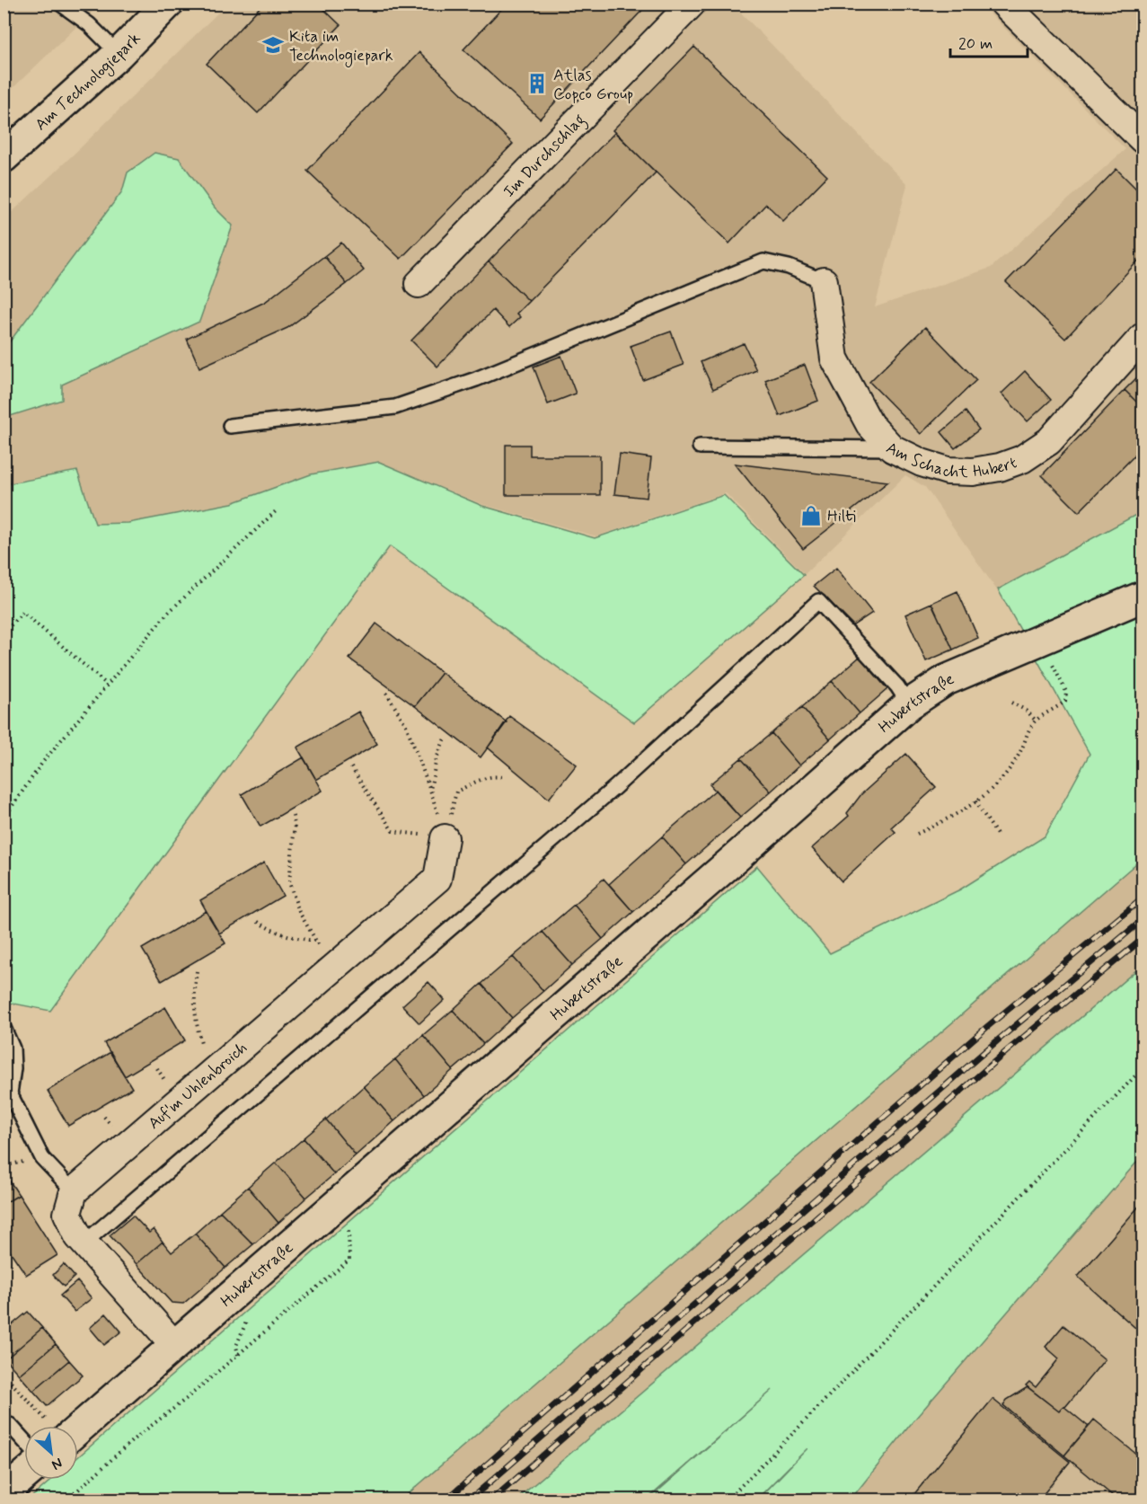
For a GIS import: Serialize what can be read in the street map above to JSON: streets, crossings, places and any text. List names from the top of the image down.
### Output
{
  "streets": {
    "street": [
      "Am Technologiepark",
      "Im Durchschlag",
      "Am Schacht Hubert",
      "Hubertstraße",
      "Auf'm Uhlenbroich"
    ]
  },
  "places": {
    "school or university": ["Kita im Technologiepark"],
    "building": ["Atlas Copco Group"],
    "shop": ["Hilti"]
  },
  "scale_bar": "20 m",
  "north": "bottom right"
}
